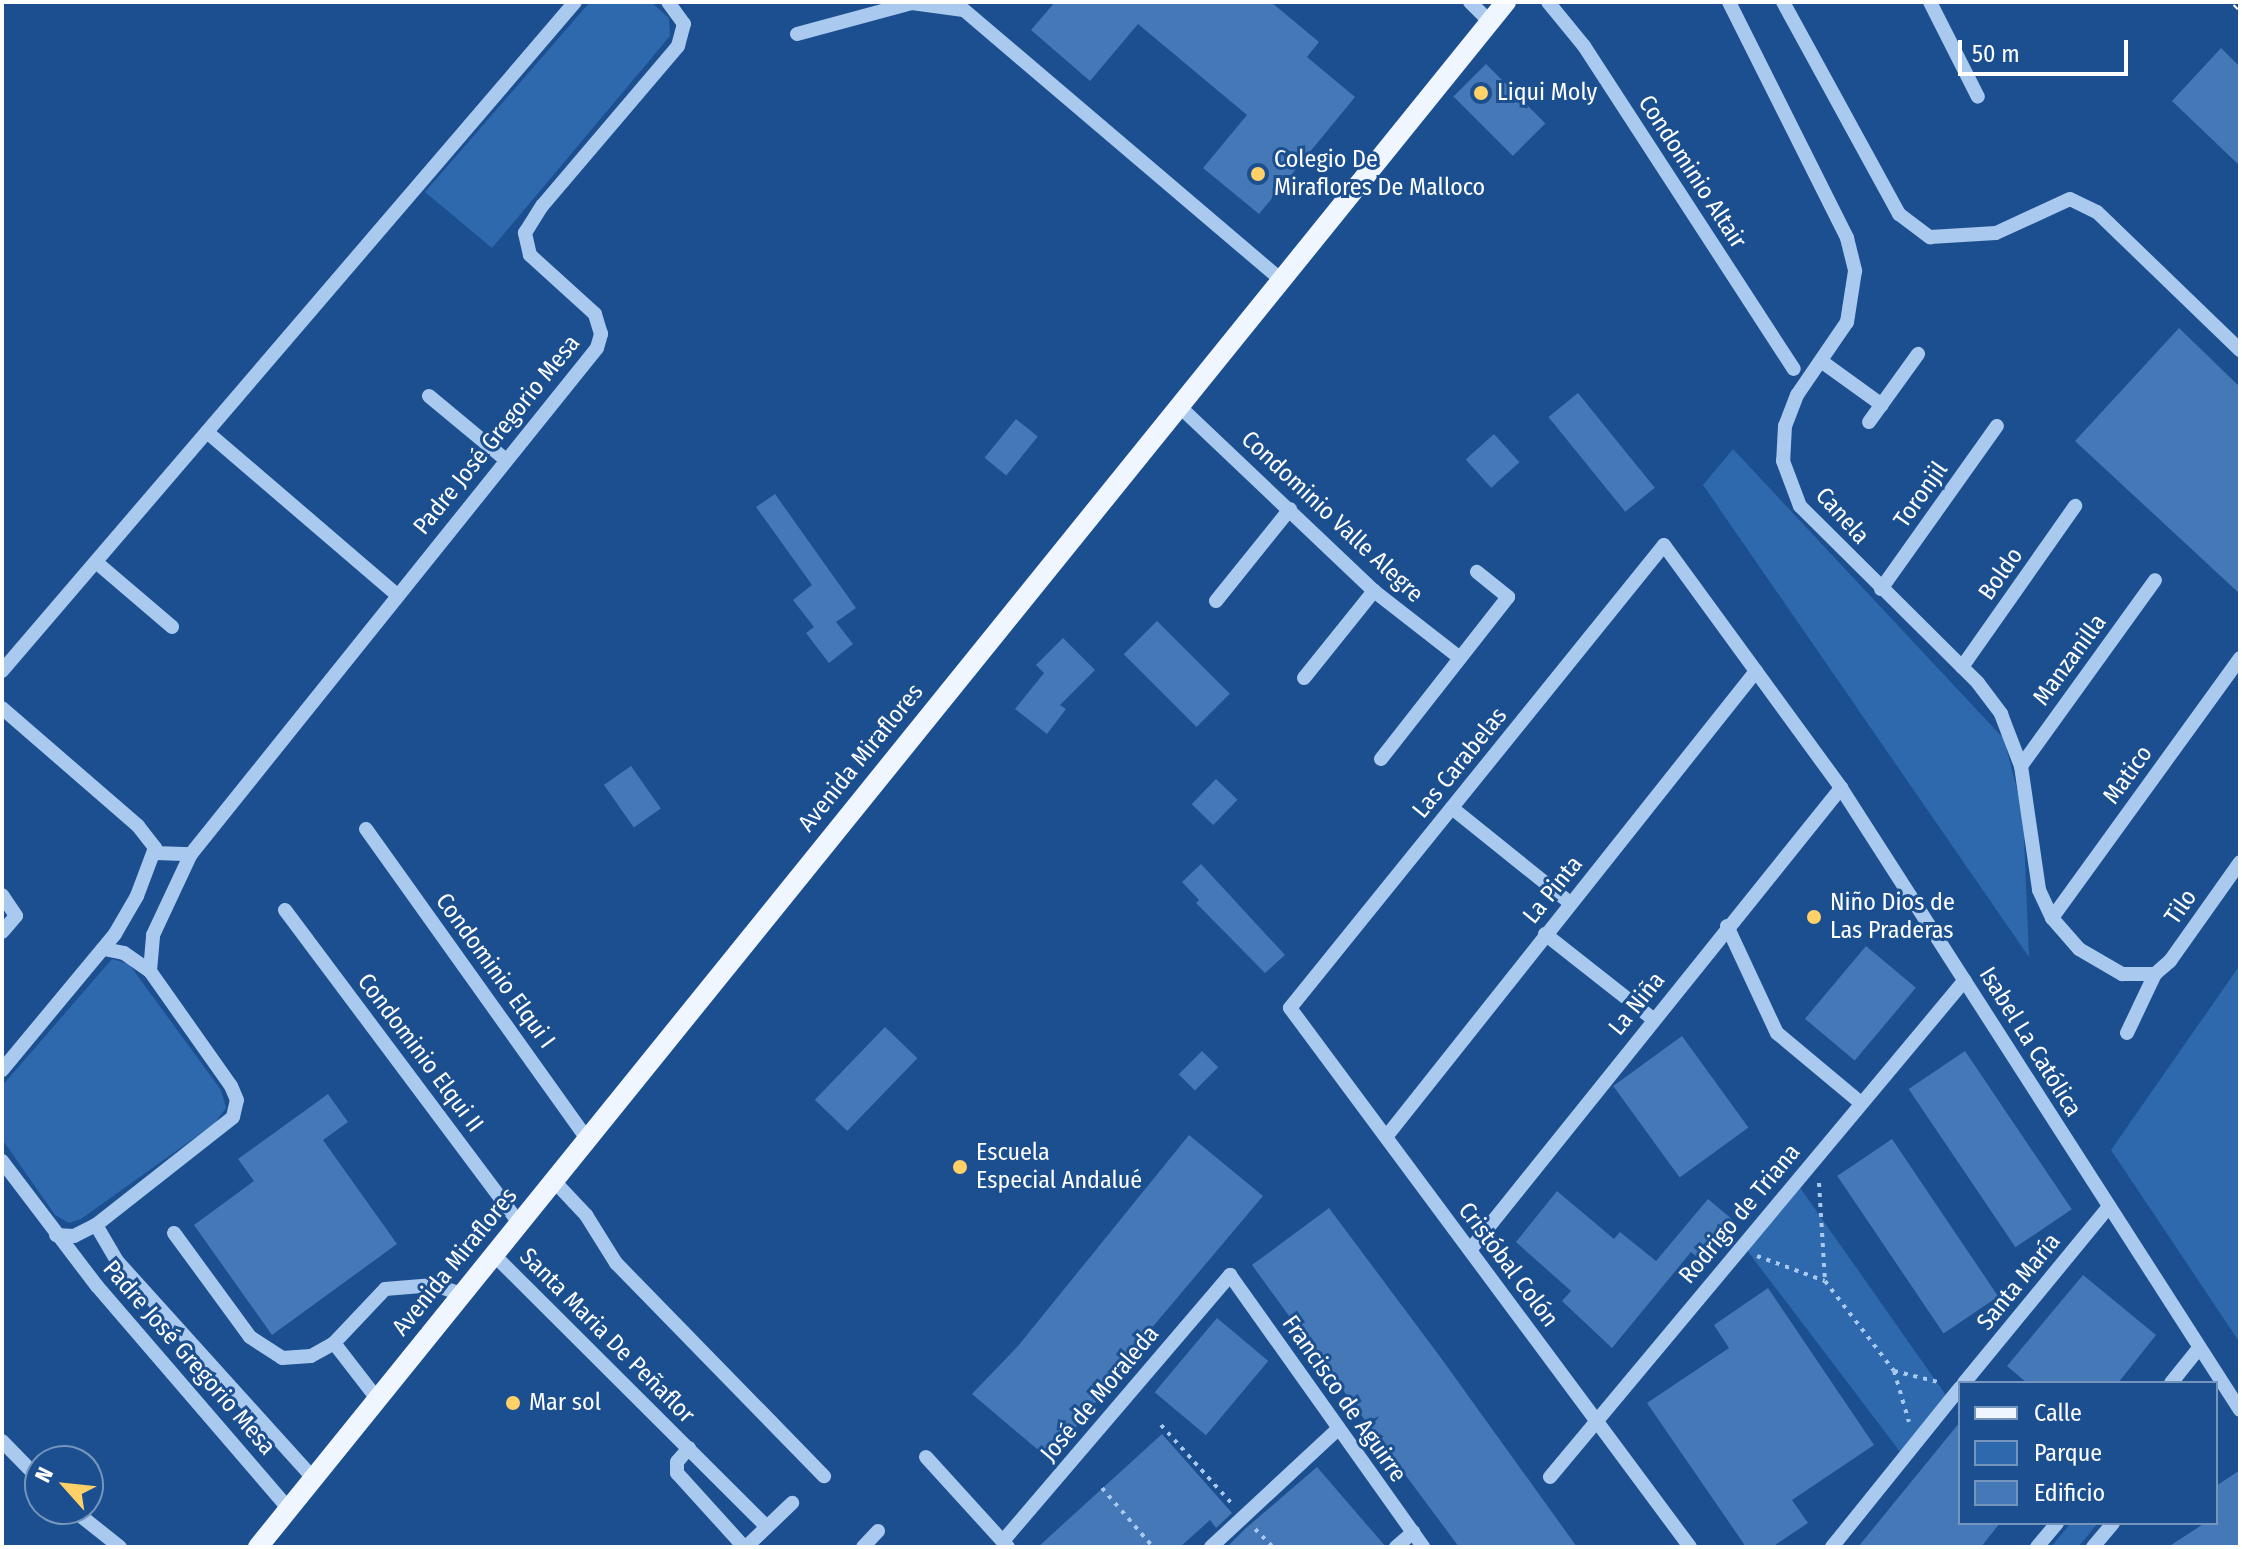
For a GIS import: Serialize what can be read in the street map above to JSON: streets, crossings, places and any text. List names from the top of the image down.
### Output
{
  "streets": {
    "main road": ["Avenida Miraflores"],
    "street": [
      "Condominio Altair",
      "Padre José Gregorio Mesa",
      "Toronjil",
      "Canela",
      "Condominio Valle Alegre",
      "Boldo",
      "Manzanilla",
      "Las Carabelas",
      "Matico",
      "La Pinta",
      "Tilo",
      "Condominio Elqui I",
      "La Niña",
      "Isabel La Católica",
      "Condominio Elqui II",
      "Rodrigo de Triana",
      "Cristóbal Colón",
      "Santa María",
      "Santa Maria De Peñaflor",
      "José de Moraleda",
      "Francisco de Aguirre"
    ]
  },
  "crossings": [
    ["Padre José Gregorio Mesa", "Avenida Miraflores"],
    ["Toronjil", "Canela"],
    ["Canela", "Boldo"],
    ["Canela", "Manzanilla"],
    ["Canela", "Matico"],
    ["Canela", "Tilo"],
    ["Condominio Valle Alegre", "Avenida Miraflores"],
    ["Avenida Miraflores", "Condominio Elqui I"],
    ["Avenida Miraflores", "Condominio Elqui II"],
    ["Avenida Miraflores", "Santa Maria De Peñaflor"],
    ["Las Carabelas", "Isabel La Católica"],
    ["Las Carabelas", "Cristóbal Colón"],
    ["La Pinta", "Isabel La Católica"],
    ["La Pinta", "Cristóbal Colón"],
    ["La Niña", "Isabel La Católica"],
    ["La Niña", "Cristóbal Colón"],
    ["Isabel La Católica", "Rodrigo de Triana"],
    ["Isabel La Católica", "Santa María"],
    ["Rodrigo de Triana", "Cristóbal Colón"],
    ["José de Moraleda", "Francisco de Aguirre"]
  ],
  "places": [
    "Liqui Moly",
    "Colegio De Miraflores De Malloco",
    "Niño Dios de Las Praderas",
    "Escuela Especial Andalué",
    "Mar sol"
  ],
  "legend": ["Calle", "Parque", "Edificio"],
  "scale_bar": "50 m",
  "north": "top left"
}
